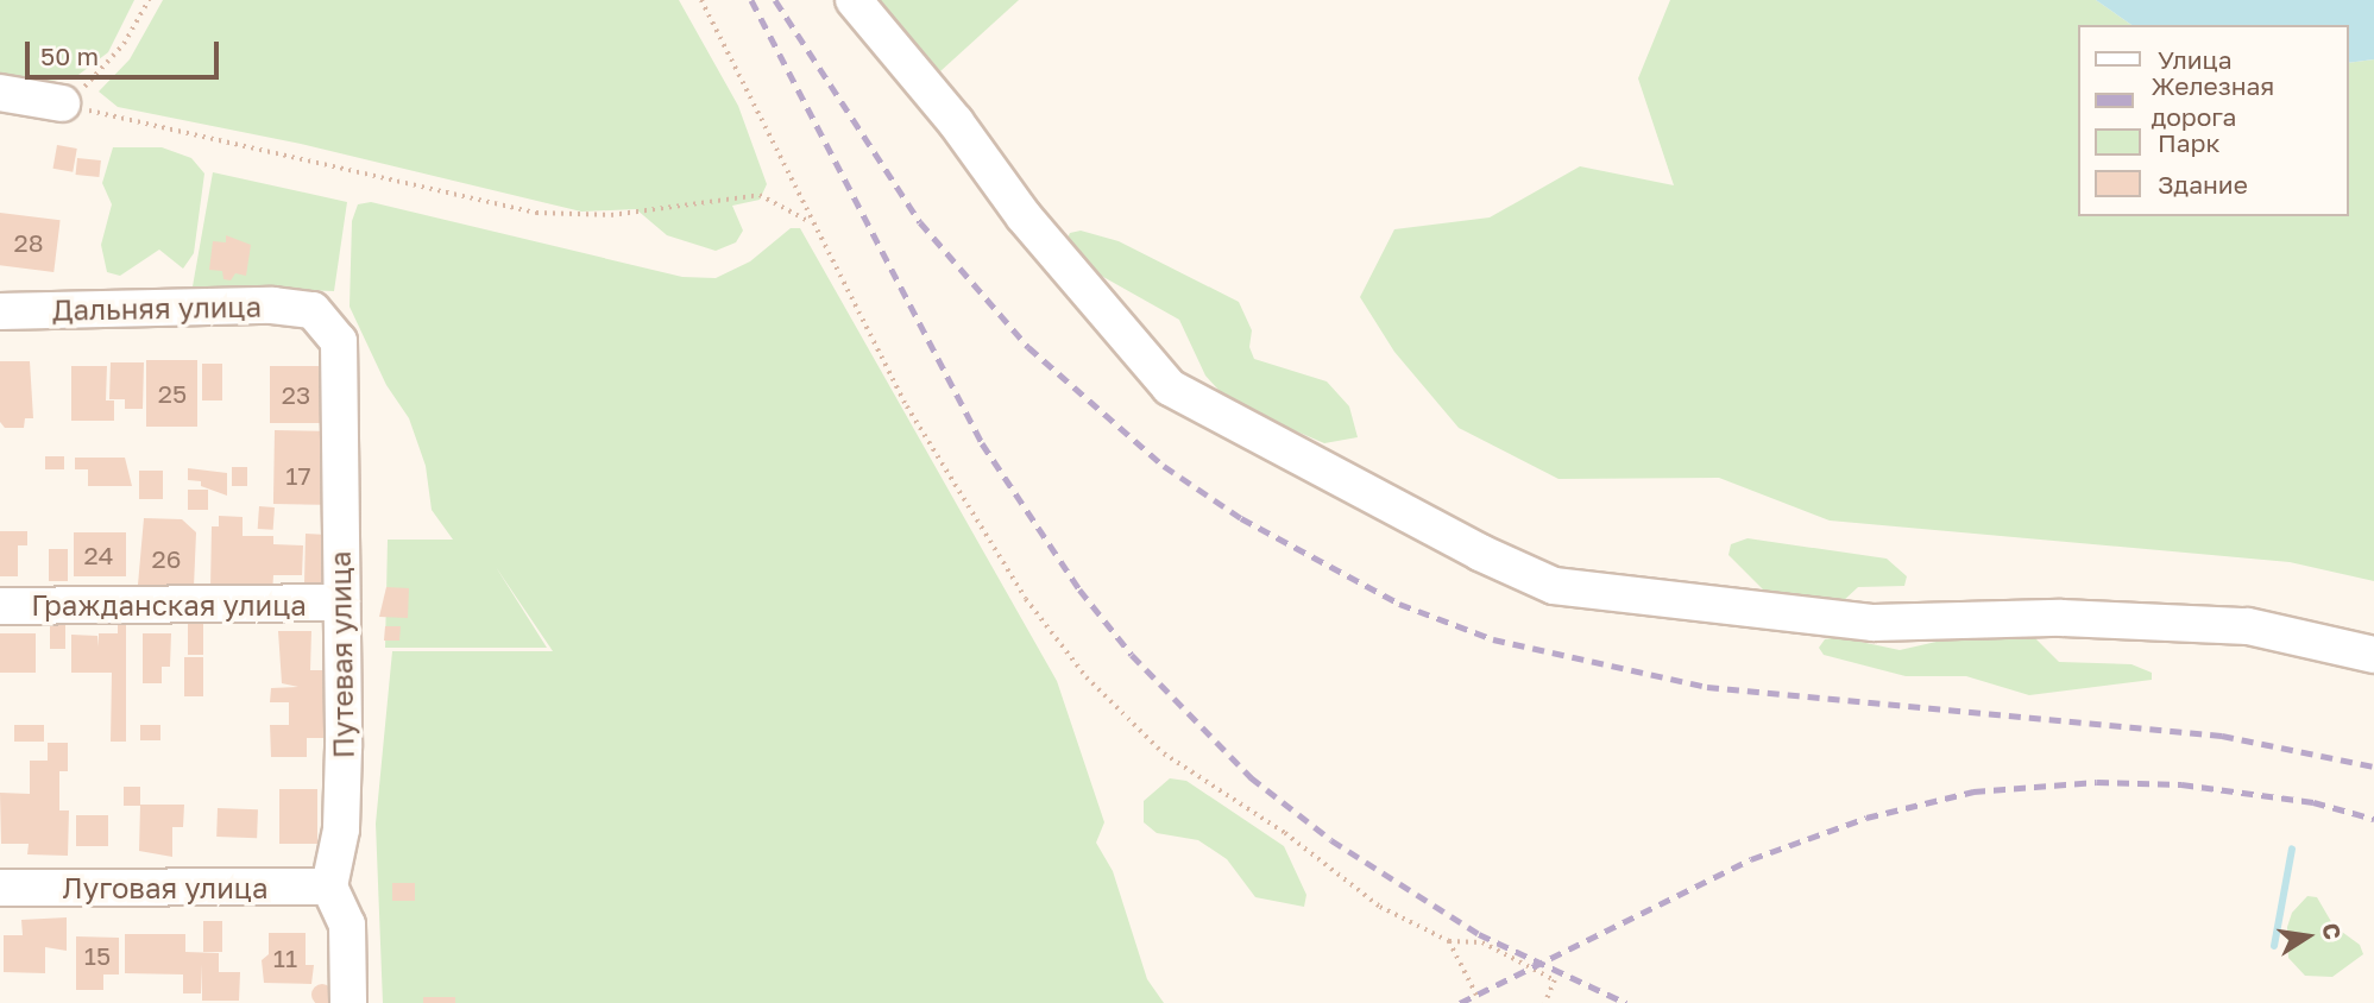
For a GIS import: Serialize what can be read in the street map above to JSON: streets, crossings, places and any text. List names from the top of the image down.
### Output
{
  "streets": {
    "street": [
      "Дальняя улица",
      "Гражданская улица",
      "Путевая улица",
      "Луговая улица"
    ]
  },
  "crossings": [
    ["Дальняя улица", "Путевая улица"],
    ["Гражданская улица", "Путевая улица"],
    ["Путевая улица", "Луговая улица"]
  ],
  "house_numbers": [
    "28",
    "25",
    "23",
    "17",
    "24",
    "26",
    "15",
    "11"
  ],
  "legend": [
    "Улица",
    "Железная дорога",
    "Парк",
    "Здание"
  ],
  "scale_bar": "50 m",
  "north": "right"
}
